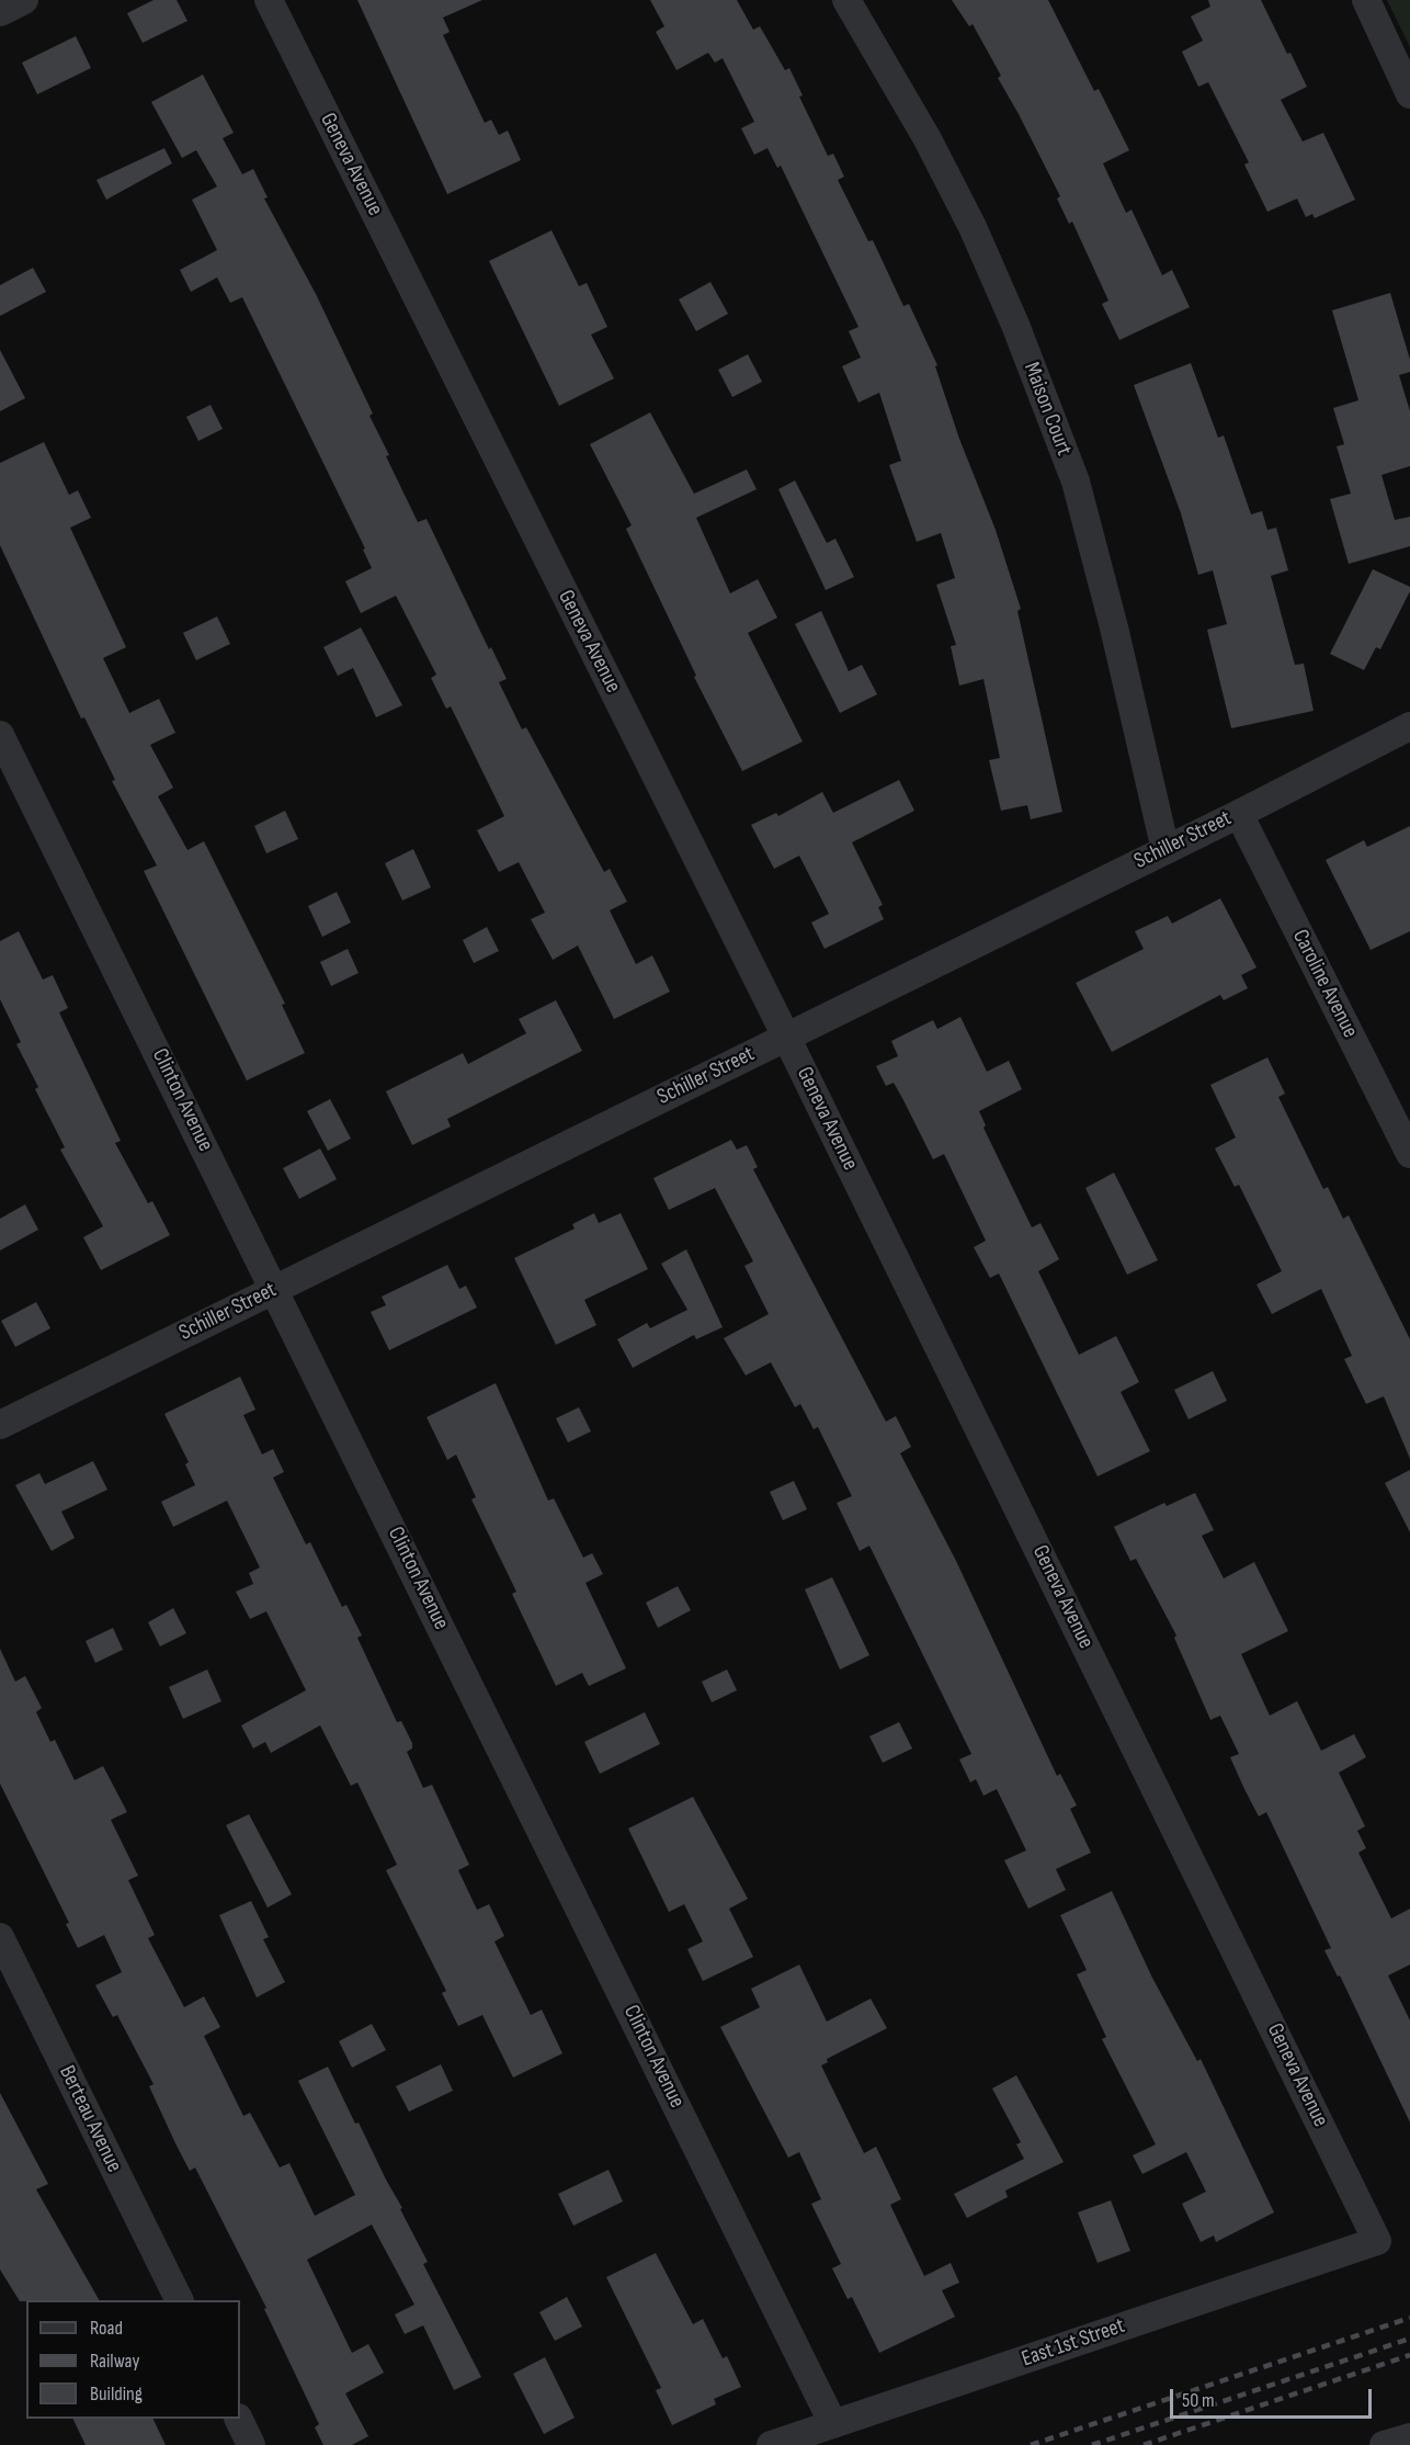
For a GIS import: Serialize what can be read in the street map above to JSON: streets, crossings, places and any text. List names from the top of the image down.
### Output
{
  "streets": {
    "street": [
      "Geneva Avenue",
      "Maison Court",
      "Schiller Street",
      "Caroline Avenue",
      "Clinton Avenue",
      "Berteau Avenue",
      "East 1st Street"
    ]
  },
  "crossings": [
    ["Geneva Avenue", "Schiller Street"],
    ["Geneva Avenue", "East 1st Street"],
    ["Maison Court", "Schiller Street"],
    ["Schiller Street", "Caroline Avenue"],
    ["Schiller Street", "Clinton Avenue"],
    ["Clinton Avenue", "East 1st Street"]
  ],
  "legend": ["Road", "Railway", "Building"],
  "scale_bar": "50 m"
}
